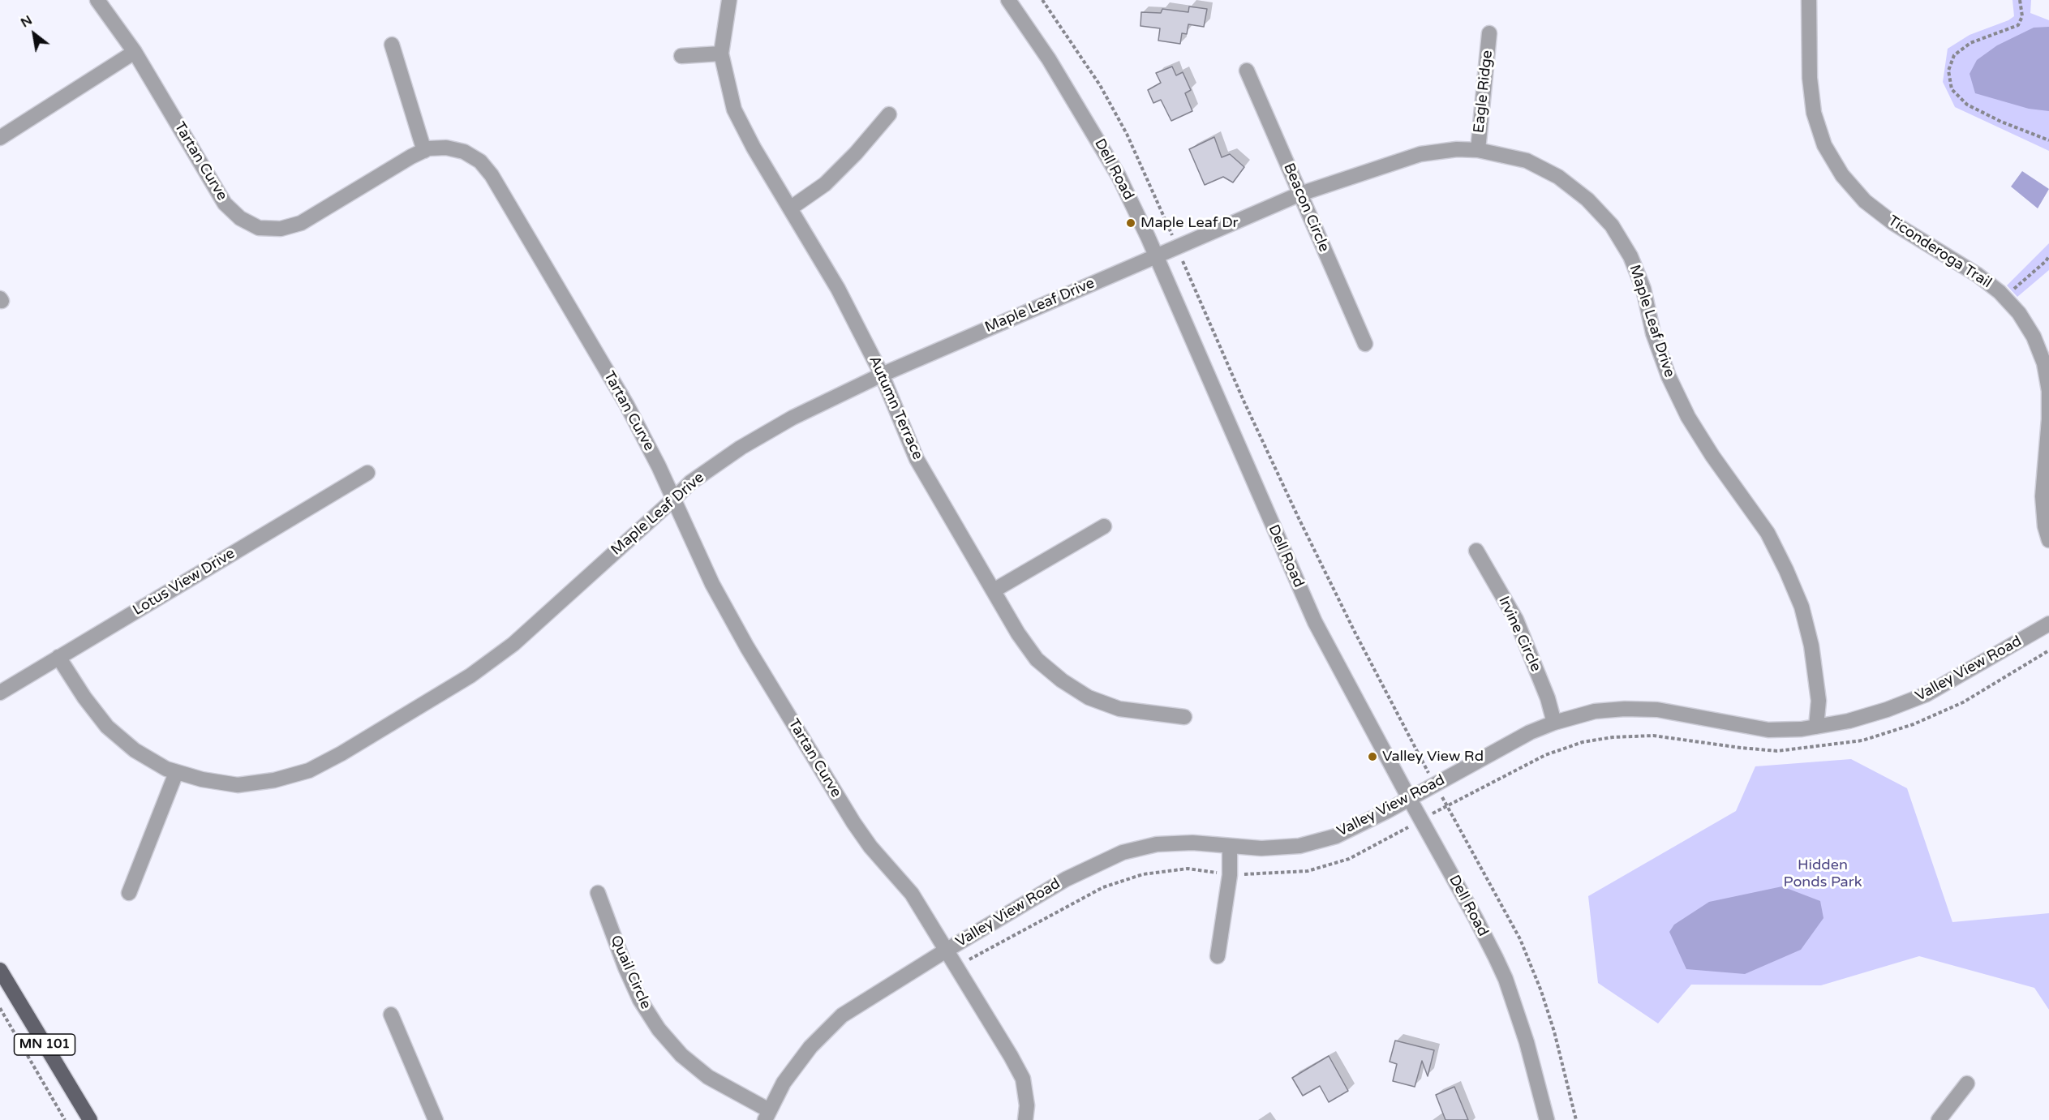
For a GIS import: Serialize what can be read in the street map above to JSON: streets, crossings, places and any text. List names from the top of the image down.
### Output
{
  "streets": {
    "main road": ["MN 101"],
    "street": [
      "Eagle Ridge",
      "Tartan Curve",
      "Dell Road",
      "Beacon Circle",
      "Ticonderoga Trail",
      "Maple Leaf Drive",
      "Autumn Terrace",
      "Lotus View Drive",
      "Irvine Circle",
      "Valley View Road",
      "Quail Circle"
    ]
  },
  "crossings": [
    ["Eagle Ridge", "Maple Leaf Drive"],
    ["Tartan Curve", "Maple Leaf Drive"],
    ["Tartan Curve", "Valley View Road"],
    ["Dell Road", "Maple Leaf Drive"],
    ["Dell Road", "Valley View Road"],
    ["Beacon Circle", "Maple Leaf Drive"],
    ["Maple Leaf Drive", "Autumn Terrace"],
    ["Maple Leaf Drive", "Lotus View Drive"],
    ["Maple Leaf Drive", "Valley View Road"],
    ["Irvine Circle", "Valley View Road"],
    ["Valley View Road", "Quail Circle"]
  ],
  "parks": ["Hidden Ponds Park"],
  "places": ["Maple Leaf Dr", "Valley View Rd"],
  "north": "top left"
}
